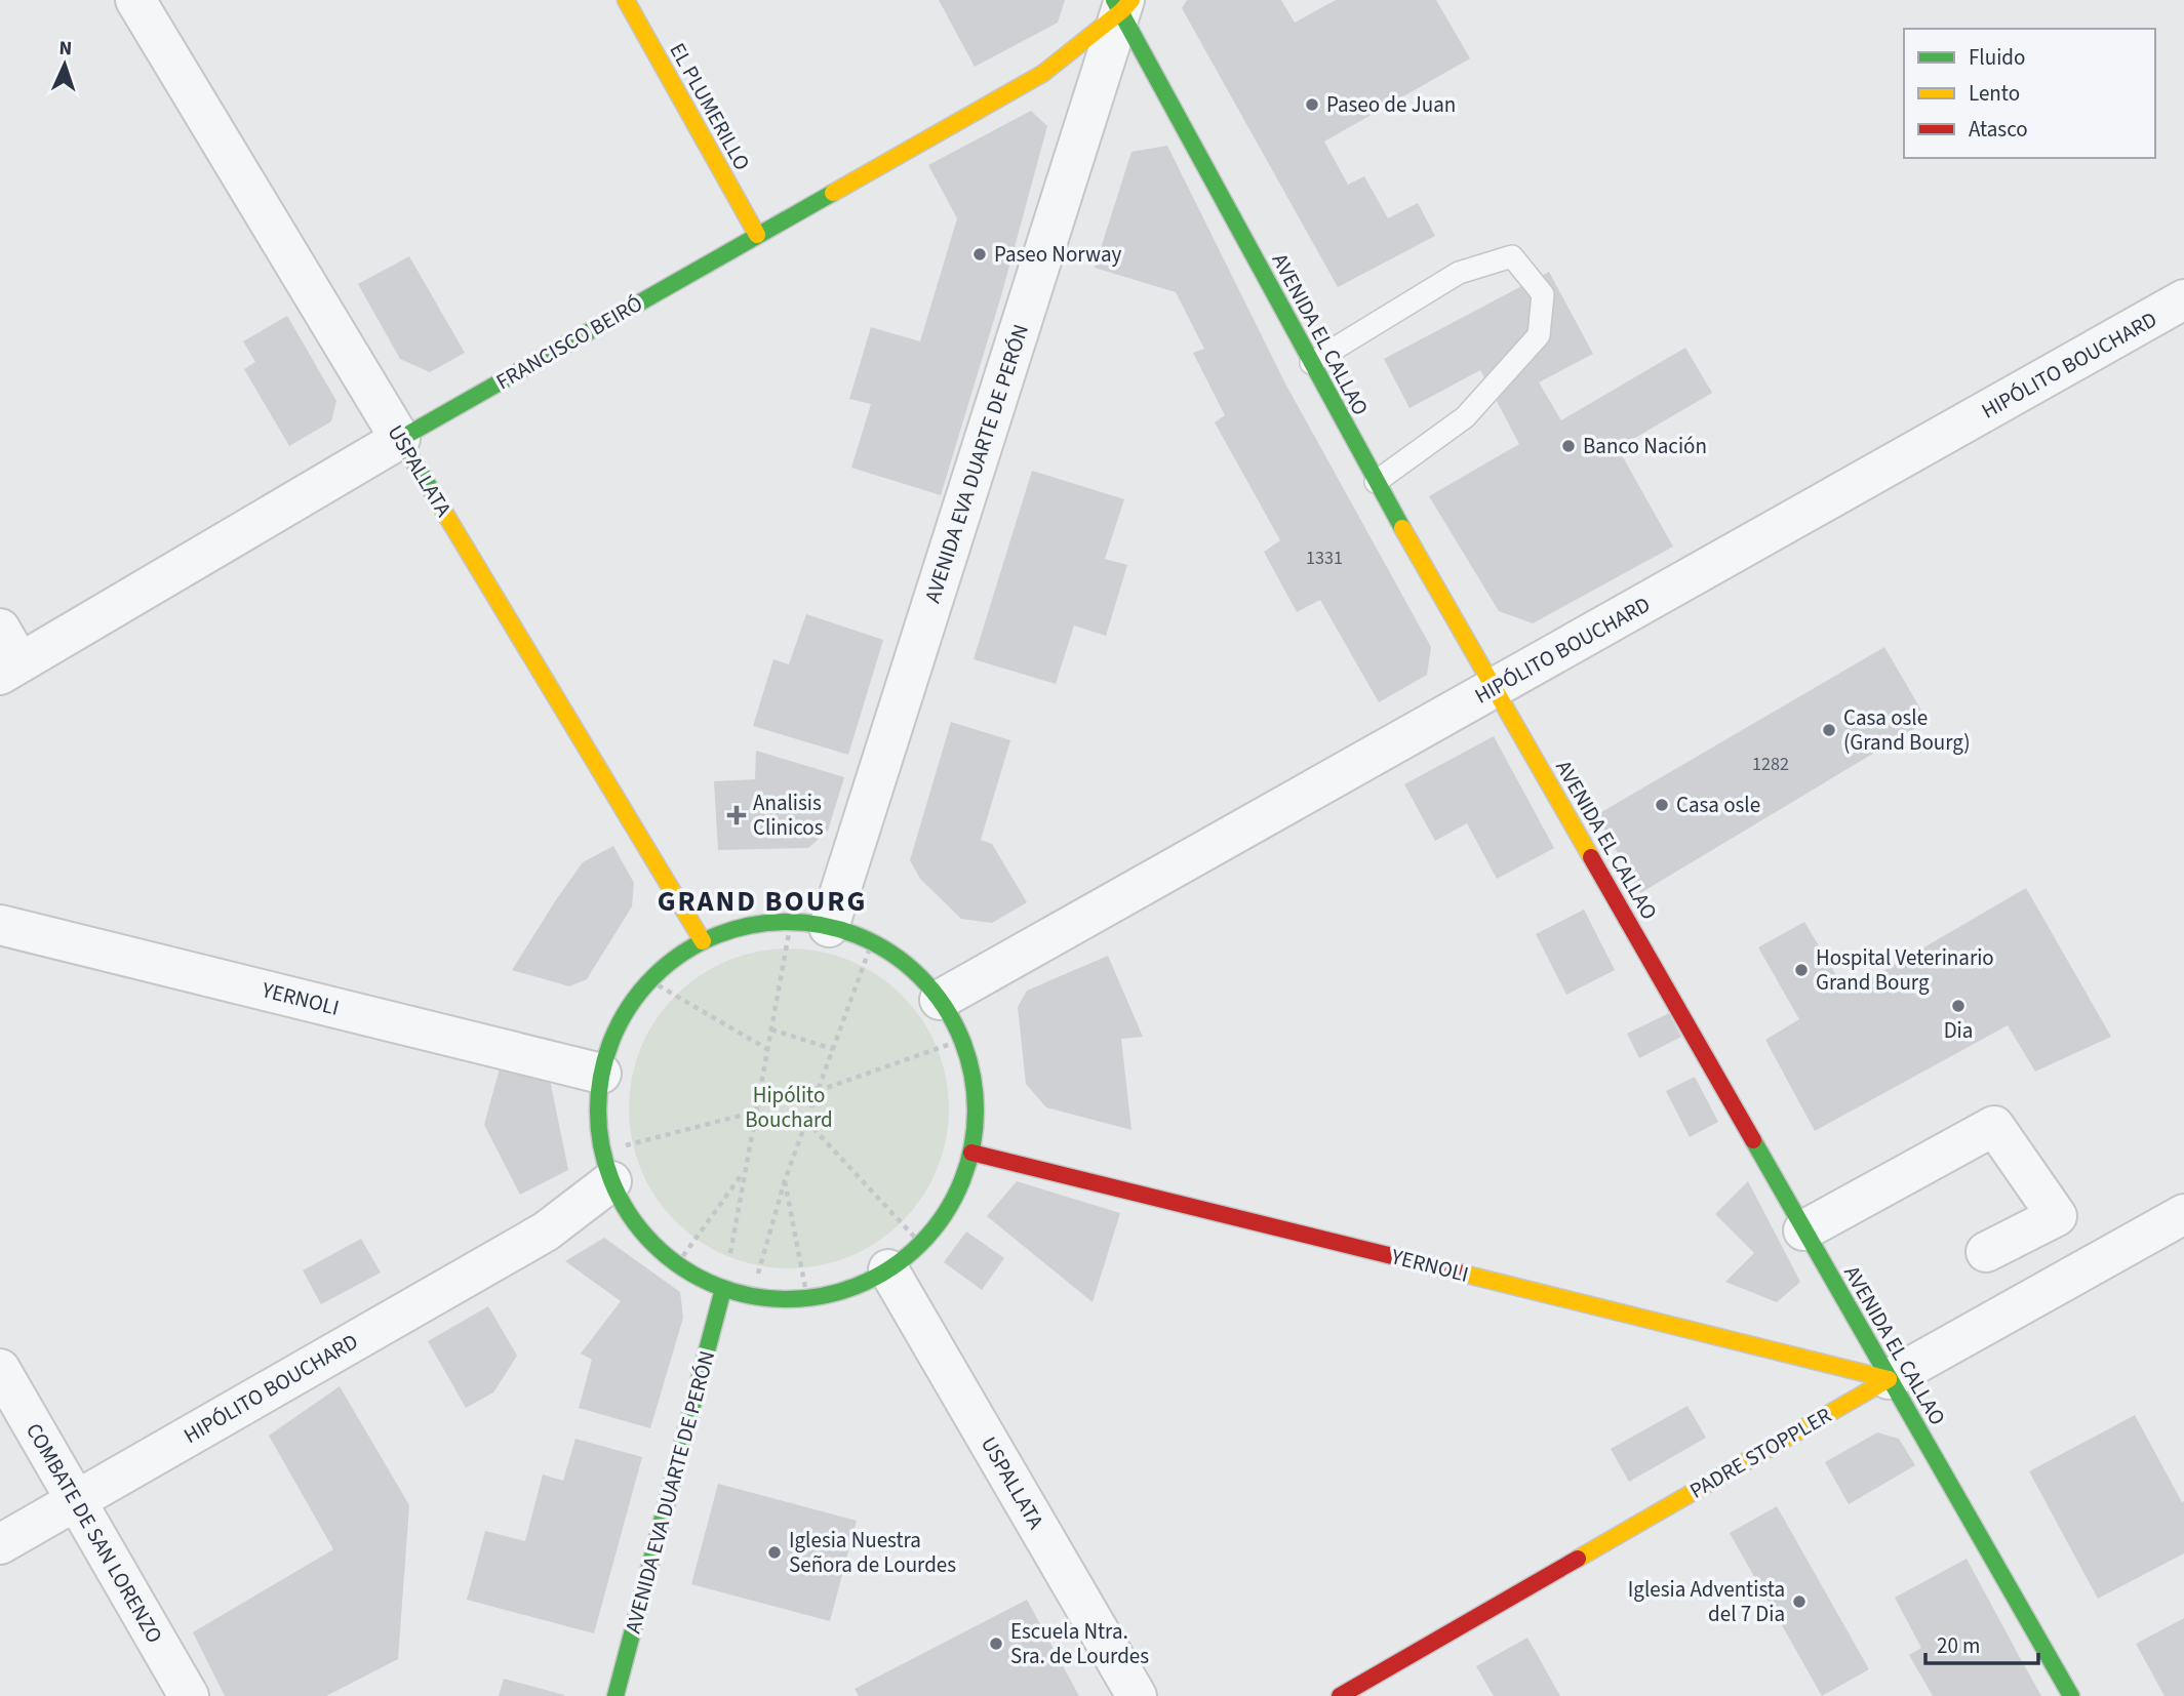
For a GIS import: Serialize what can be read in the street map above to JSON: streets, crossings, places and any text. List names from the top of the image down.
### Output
{
  "streets": {
    "street": [
      "EL PLUMERILLO",
      "AVENIDA EL CALLAO",
      "FRANCISCO BEIRÓ",
      "HIPÓLITO BOUCHARD",
      "AVENIDA EVA DUARTE DE PERÓN",
      "USPALLATA",
      "YERNOLI",
      "PADRE STOPPLER",
      "COMBATE DE SAN LORENZO"
    ]
  },
  "crossings": [
    ["EL PLUMERILLO", "FRANCISCO BEIRÓ"],
    ["AVENIDA EL CALLAO", "FRANCISCO BEIRÓ"],
    ["AVENIDA EL CALLAO", "HIPÓLITO BOUCHARD"],
    ["AVENIDA EL CALLAO", "AVENIDA EVA DUARTE DE PERÓN"],
    ["AVENIDA EL CALLAO", "YERNOLI"],
    ["AVENIDA EL CALLAO", "PADRE STOPPLER"],
    ["FRANCISCO BEIRÓ", "AVENIDA EVA DUARTE DE PERÓN"],
    ["FRANCISCO BEIRÓ", "USPALLATA"],
    ["HIPÓLITO BOUCHARD", "COMBATE DE SAN LORENZO"],
    ["YERNOLI", "PADRE STOPPLER"]
  ],
  "districts": ["GRAND BOURG"],
  "parks": ["Hipólito Bouchard"],
  "places": {
    "other": [
      "Paseo de Juan",
      "Paseo Norway",
      "Banco Nación",
      "Casa osle (Grand Bourg)",
      "Casa osle",
      "Hospital Veterinario Grand Bourg",
      "Dia",
      "Iglesia Nuestra Señora de Lourdes",
      "Iglesia Adventista del 7 Dia",
      "Escuela Ntra. Sra. de Lourdes"
    ],
    "health": ["Analisis Clinicos"]
  },
  "house_numbers": ["1331", "1282"],
  "legend": ["Fluido", "Lento", "Atasco"],
  "scale_bar": "20 m",
  "north": "top"
}
